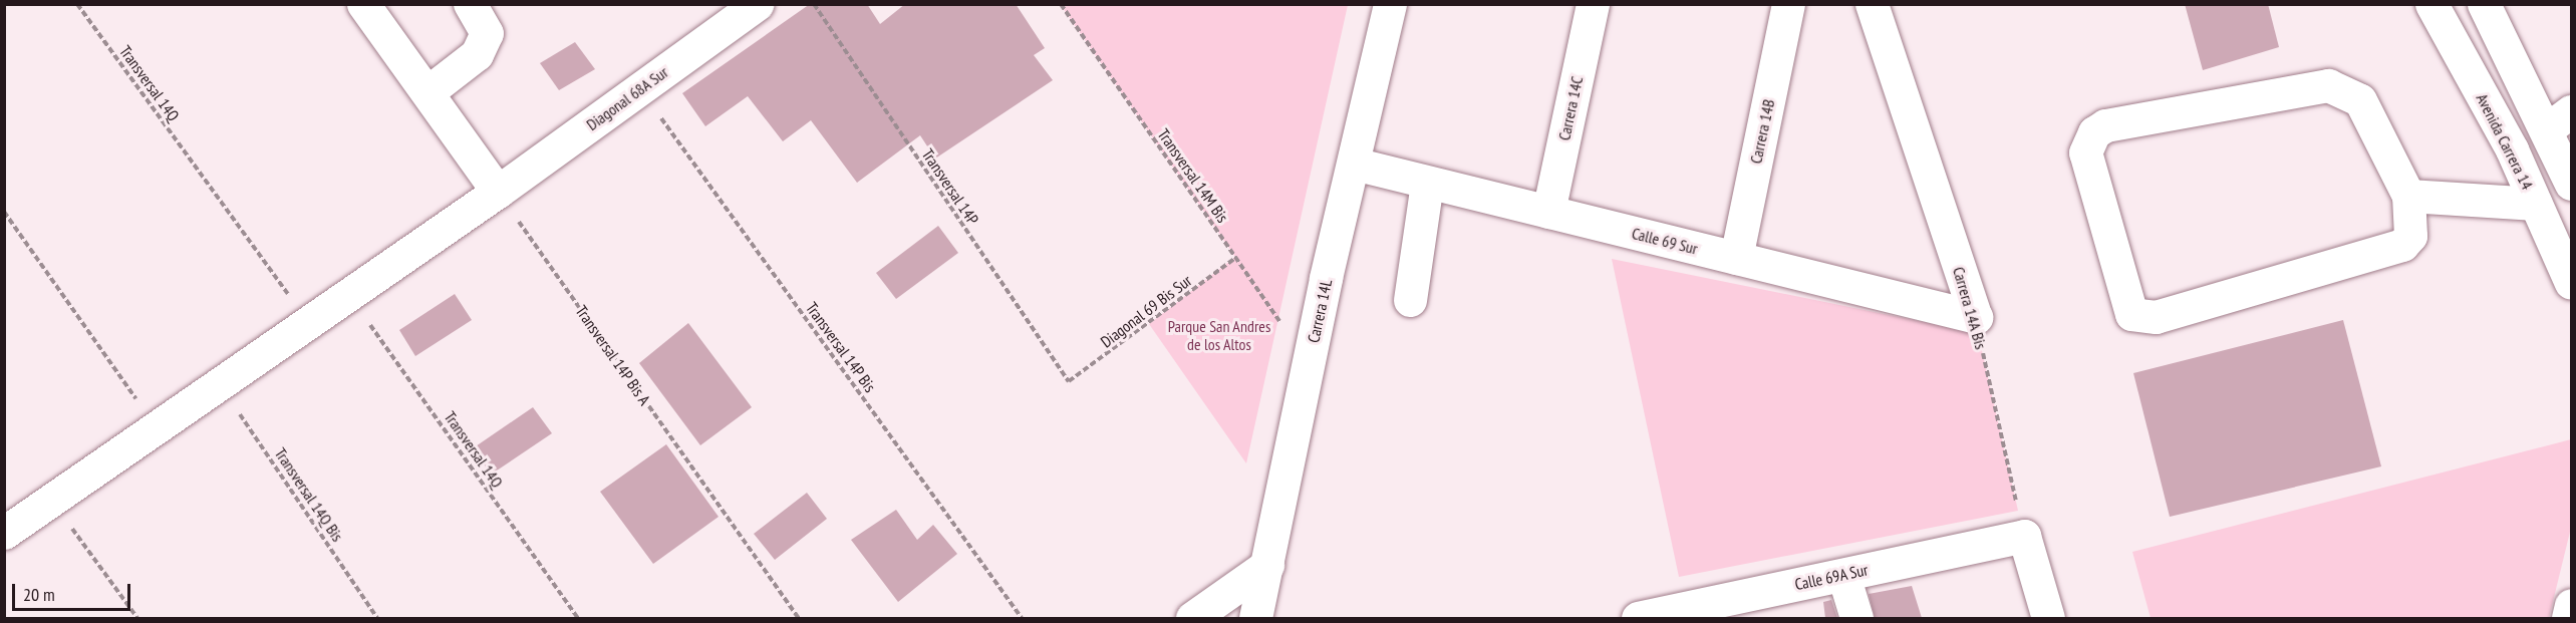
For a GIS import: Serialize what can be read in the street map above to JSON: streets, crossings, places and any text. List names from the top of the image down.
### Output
{
  "streets": {
    "street": [
      "Diagonal 68A Sur",
      "Carrera 14C",
      "Carrera 14B",
      "Avenida Carrera 14",
      "Calle 69 Sur",
      "Carrera 14A Bis",
      "Carrera 14L",
      "Calle 69A Sur"
    ],
    "path": [
      "Transversal 14Q",
      "Transversal 14M Bis",
      "Transversal 14P",
      "Diagonal 69 Bis Sur",
      "Transversal 14P Bis",
      "Transversal 14P Bis A",
      "Transversal 14Q Bis"
    ]
  },
  "crossings": [
    ["Transversal 14Q", "Diagonal 68A Sur"],
    ["Diagonal 68A Sur", "Transversal 14P Bis"],
    ["Diagonal 68A Sur", "Transversal 14P Bis A"],
    ["Diagonal 68A Sur", "Transversal 14Q Bis"],
    ["Carrera 14C", "Calle 69 Sur"],
    ["Carrera 14B", "Calle 69 Sur"],
    ["Transversal 14M Bis", "Diagonal 69 Bis Sur"],
    ["Transversal 14M Bis", "Carrera 14L"],
    ["Transversal 14P", "Diagonal 69 Bis Sur"],
    ["Calle 69 Sur", "Carrera 14A Bis"],
    ["Calle 69 Sur", "Carrera 14L"],
    ["Carrera 14A Bis", "Calle 69A Sur"]
  ],
  "parks": ["Parque San Andres de los Altos"],
  "scale_bar": "20 m"
}
